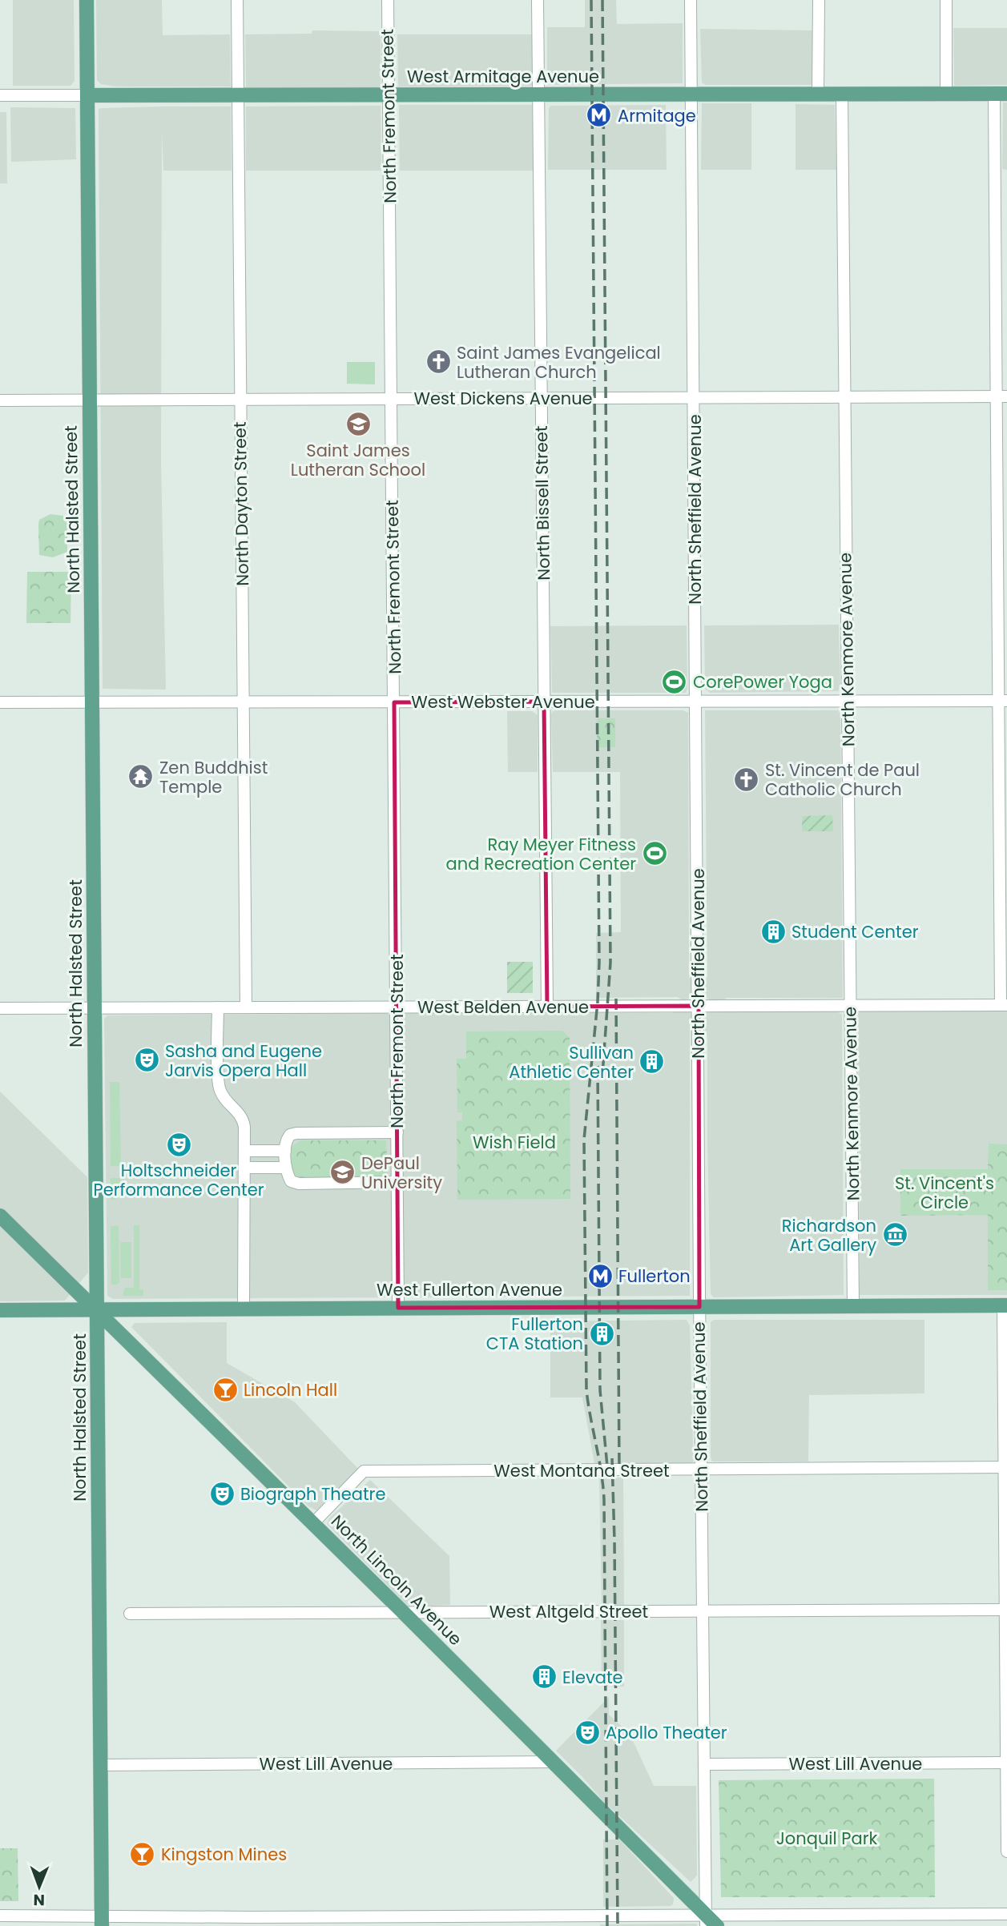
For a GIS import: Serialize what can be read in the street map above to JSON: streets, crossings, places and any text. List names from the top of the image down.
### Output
{
  "streets": {
    "main road": [
      "West Armitage Avenue",
      "North Halsted Street",
      "West Fullerton Avenue",
      "North Lincoln Avenue"
    ],
    "street": [
      "North Fremont Street",
      "West Dickens Avenue",
      "North Bissell Street",
      "North Dayton Street",
      "North Sheffield Avenue",
      "North Kenmore Avenue",
      "West Webster Avenue",
      "West Belden Avenue",
      "West Montana Street",
      "West Altgeld Street",
      "West Lill Avenue"
    ]
  },
  "crossings": [
    ["West Armitage Avenue", "North Fremont Street"],
    ["West Armitage Avenue", "North Bissell Street"],
    ["West Armitage Avenue", "North Dayton Street"],
    ["West Armitage Avenue", "North Halsted Street"],
    ["West Armitage Avenue", "North Sheffield Avenue"],
    ["West Armitage Avenue", "North Kenmore Avenue"],
    ["North Fremont Street", "West Dickens Avenue"],
    ["North Fremont Street", "West Webster Avenue"],
    ["North Fremont Street", "West Belden Avenue"],
    ["North Fremont Street", "West Fullerton Avenue"],
    ["West Dickens Avenue", "North Bissell Street"],
    ["West Dickens Avenue", "North Dayton Street"],
    ["West Dickens Avenue", "North Halsted Street"],
    ["West Dickens Avenue", "North Sheffield Avenue"],
    ["West Dickens Avenue", "North Kenmore Avenue"],
    ["North Bissell Street", "West Webster Avenue"],
    ["North Bissell Street", "West Belden Avenue"],
    ["North Dayton Street", "West Webster Avenue"],
    ["North Dayton Street", "West Belden Avenue"],
    ["North Halsted Street", "West Webster Avenue"],
    ["North Halsted Street", "West Belden Avenue"],
    ["North Halsted Street", "West Fullerton Avenue"],
    ["North Halsted Street", "North Lincoln Avenue"],
    ["North Halsted Street", "West Lill Avenue"],
    ["North Sheffield Avenue", "West Webster Avenue"],
    ["North Sheffield Avenue", "West Belden Avenue"],
    ["North Sheffield Avenue", "West Fullerton Avenue"],
    ["North Sheffield Avenue", "West Montana Street"],
    ["North Sheffield Avenue", "North Lincoln Avenue"],
    ["North Sheffield Avenue", "West Altgeld Street"],
    ["North Sheffield Avenue", "West Lill Avenue"],
    ["North Kenmore Avenue", "West Webster Avenue"],
    ["North Kenmore Avenue", "West Belden Avenue"],
    ["North Kenmore Avenue", "West Fullerton Avenue"],
    ["West Fullerton Avenue", "North Lincoln Avenue"],
    ["West Montana Street", "North Lincoln Avenue"],
    ["North Lincoln Avenue", "West Altgeld Street"],
    ["North Lincoln Avenue", "West Lill Avenue"]
  ],
  "parks": ["Wish Field", "St. Vincent's Circle", "Jonquil Park"],
  "places": {
    "metro station": ["Armitage", "Fullerton"],
    "church": ["Saint James Evangelical Lutheran Church", "St. Vincent de Paul Catholic Church"],
    "school or university": ["Saint James Lutheran School", "DePaul University"],
    "sports": ["CorePower Yoga", "Ray Meyer Fitness and Recreation Center"],
    "temple": ["Zen Buddhist Temple"],
    "building": [
      "Student Center",
      "Sullivan Athletic Center",
      "Fullerton CTA Station",
      "Elevate"
    ],
    "theatre": [
      "Sasha and Eugene Jarvis Opera Hall",
      "Holtschneider Performance Center",
      "Biograph Theatre",
      "Apollo Theater"
    ],
    "museum": ["Richardson Art Gallery"],
    "bar": ["Lincoln Hall", "Kingston Mines"]
  },
  "north": "bottom"
}
